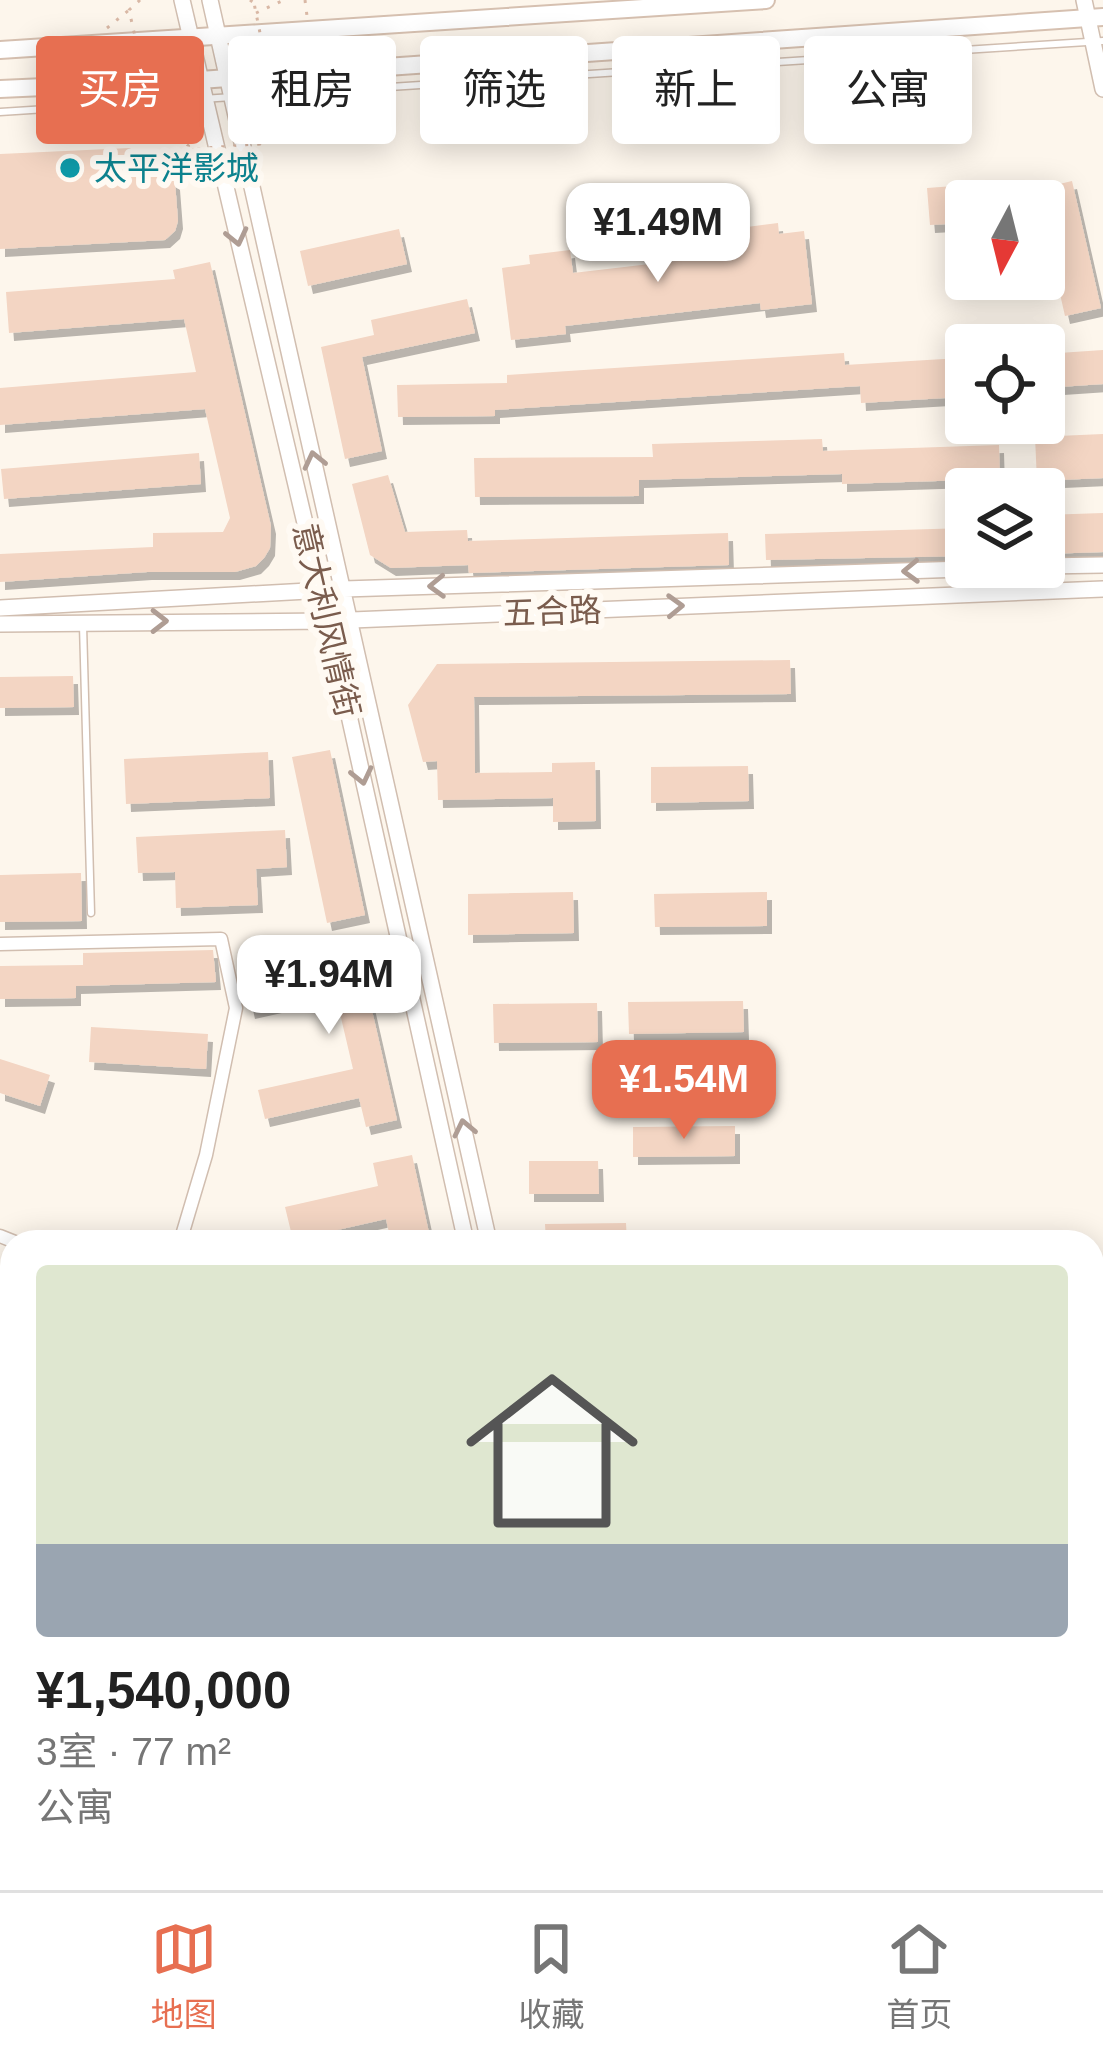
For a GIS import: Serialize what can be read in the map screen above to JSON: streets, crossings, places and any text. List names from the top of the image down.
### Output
{
  "streets": {
    "street": ["五合路", "意大利风情街"]
  },
  "crossings": [
    ["五合路", "意大利风情街"]
  ],
  "places": ["太平洋影城"],
  "north": "bottom",
  "page": {
    "chip": [
      "买房",
      "租房",
      "筛选",
      "新上",
      "公寓"
    ],
    "price": ["¥1.49M", "¥1.94M", "¥1.54M"],
    "list": [
      {
        "name": "¥1,540,000",
        "note": "3室 · 77 m² · 公寓"
      }
    ],
    "tabs": ["地图", "收藏", "首页"]
  }
}
